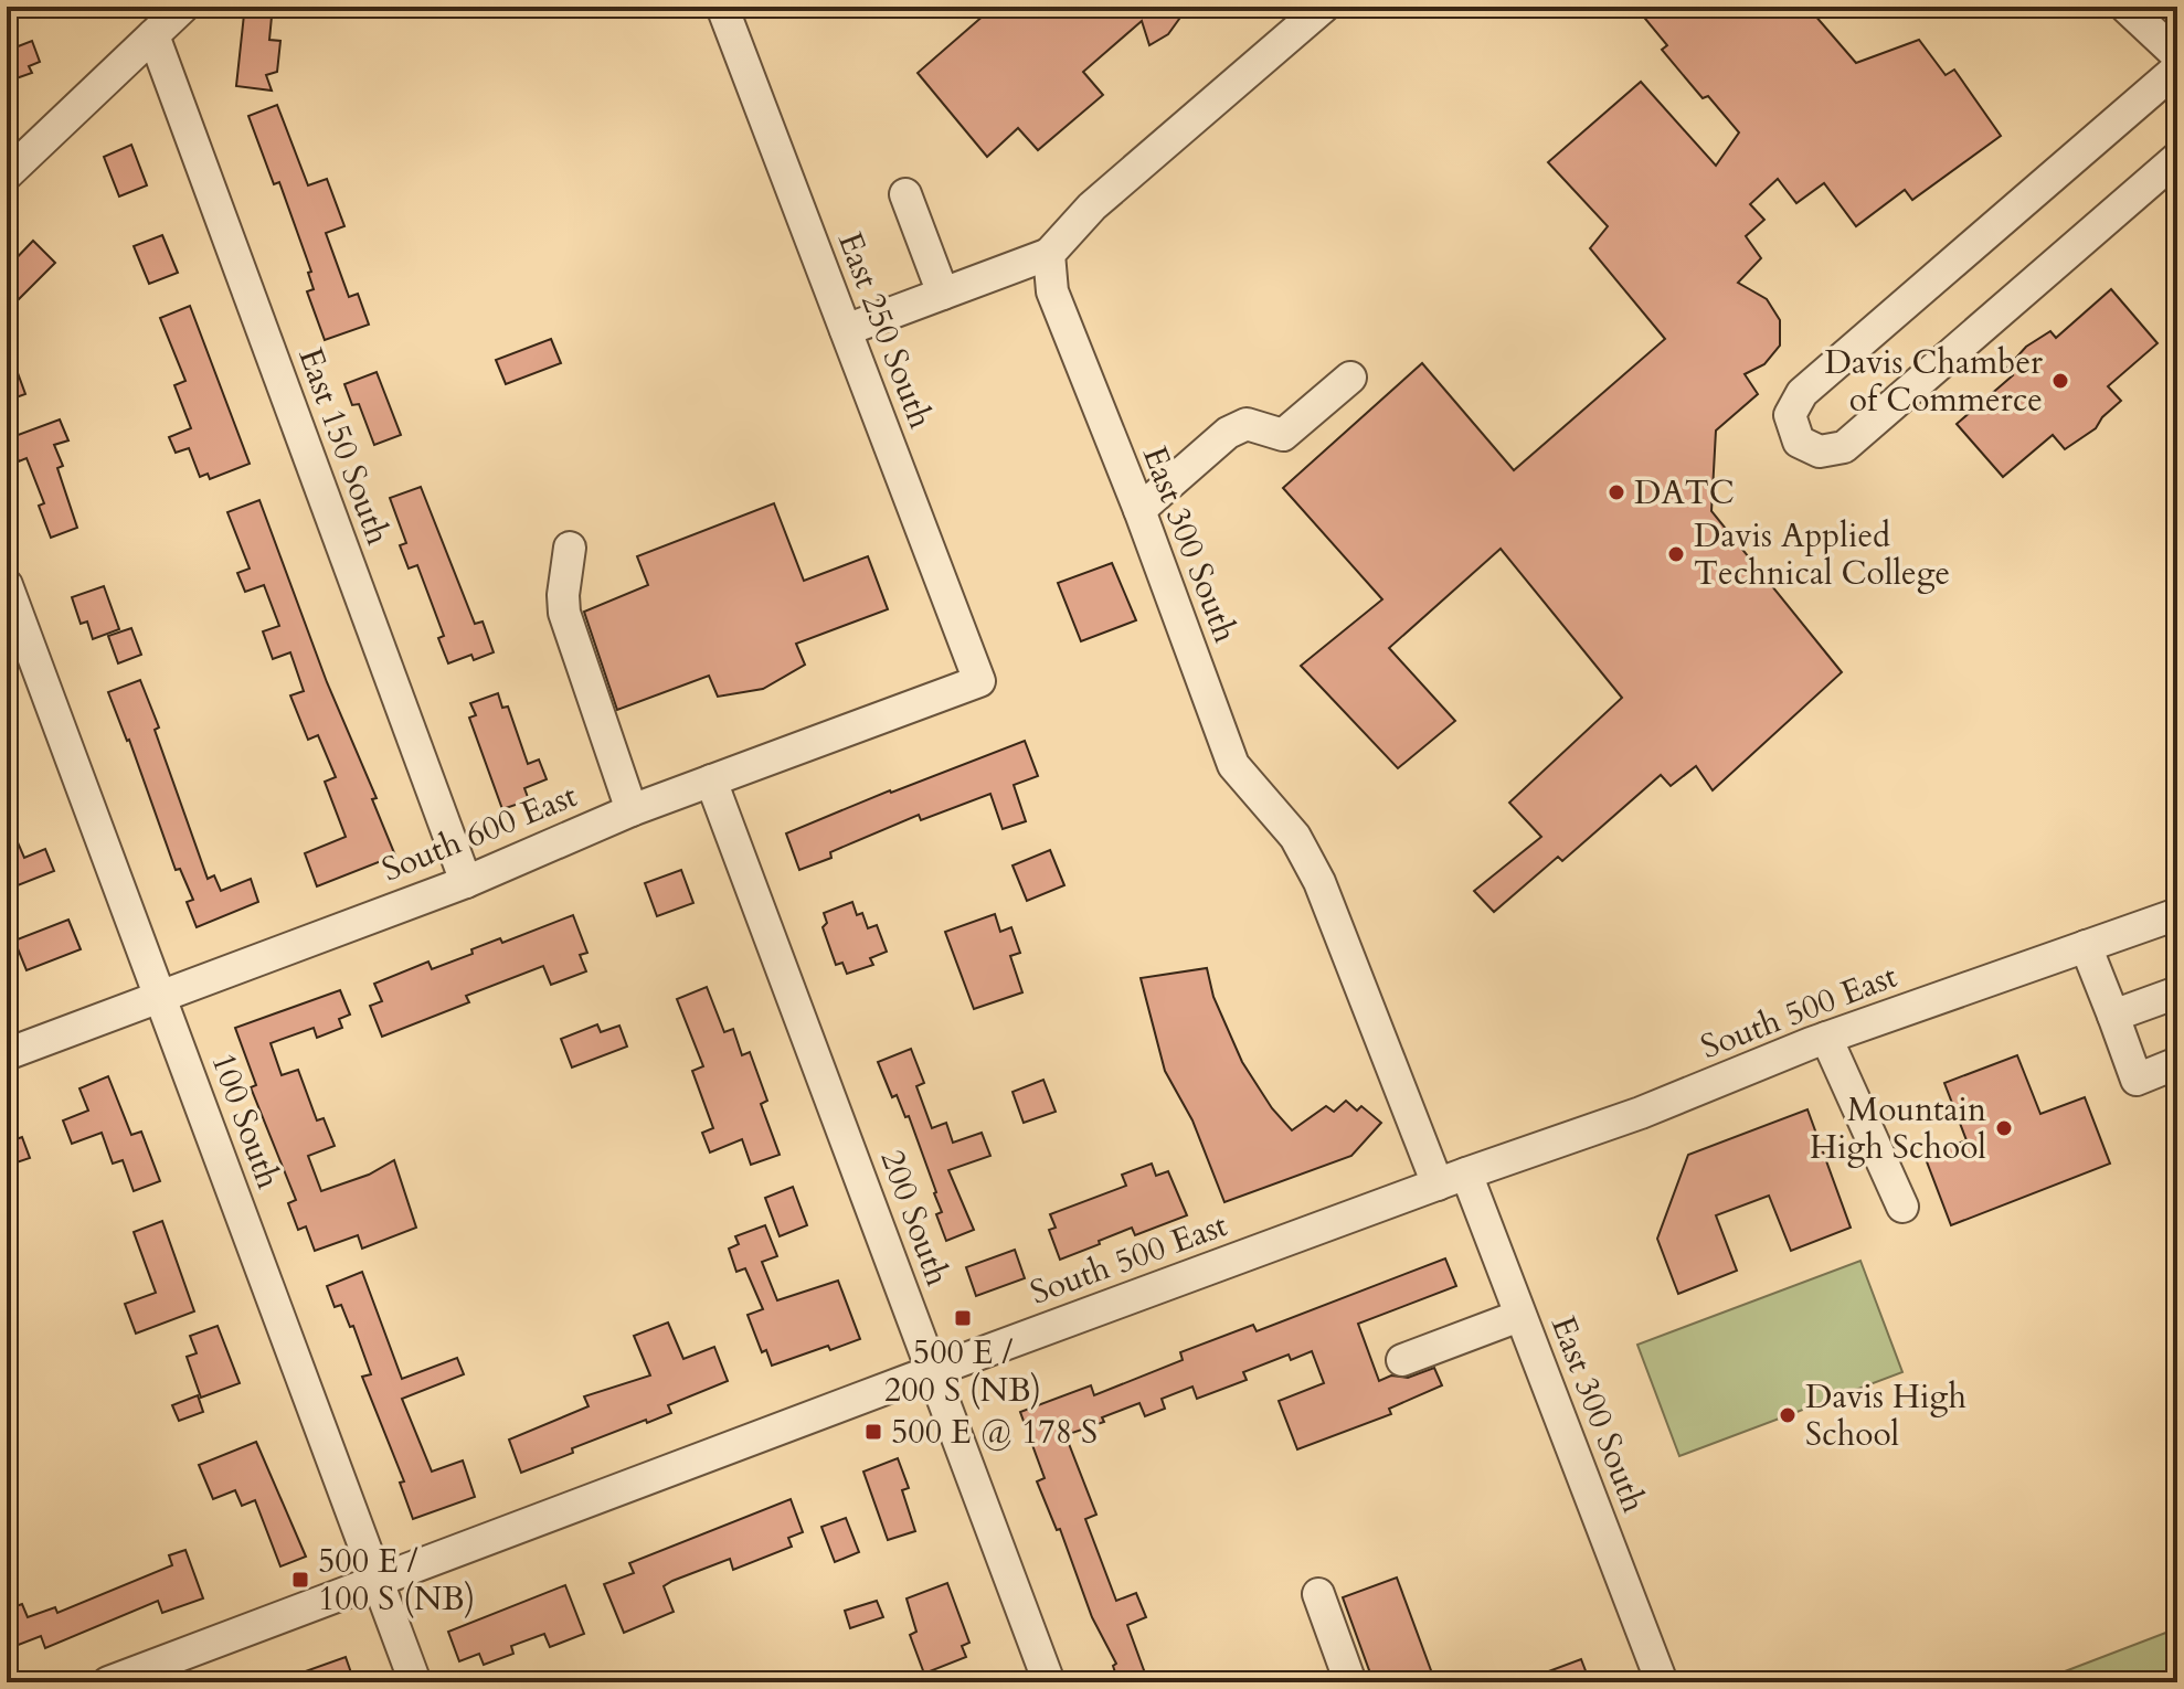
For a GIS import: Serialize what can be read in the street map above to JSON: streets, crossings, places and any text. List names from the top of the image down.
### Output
{
  "streets": {
    "street": [
      "East 250 South",
      "East 150 South",
      "East 300 South",
      "South 600 East",
      "South 500 East",
      "100 South",
      "200 South"
    ]
  },
  "crossings": [
    ["East 250 South", "South 600 East"],
    ["East 150 South", "South 600 East"],
    ["East 300 South", "South 500 East"],
    ["South 600 East", "100 South"],
    ["South 600 East", "200 South"],
    ["South 500 East", "100 South"],
    ["South 500 East", "200 South"]
  ],
  "places": {
    "other": [
      "Davis Chamber of Commerce",
      "DATC",
      "Davis Applied Technical College",
      "Mountain High School",
      "Davis High School"
    ],
    "transit": ["500 E / 200 S (NB)", "500 E @ 178 S", "500 E / 100 S (NB)"]
  }
}
